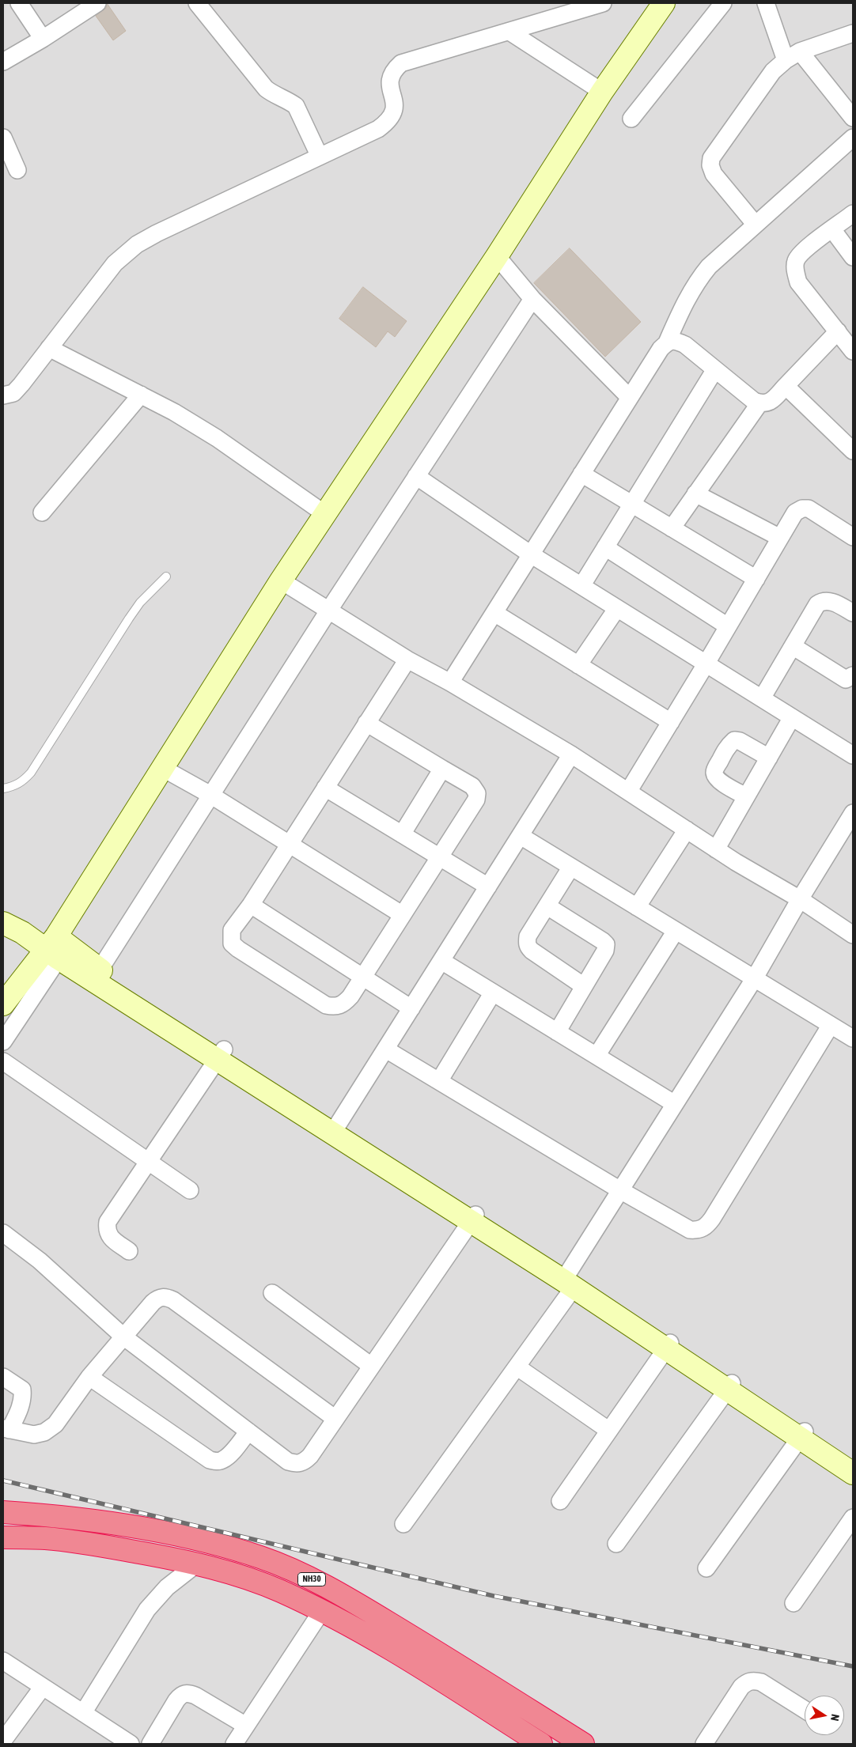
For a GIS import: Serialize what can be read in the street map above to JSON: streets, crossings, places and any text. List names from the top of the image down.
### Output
{
  "streets": {
    "highway": ["NH30"]
  },
  "north": "right"
}
